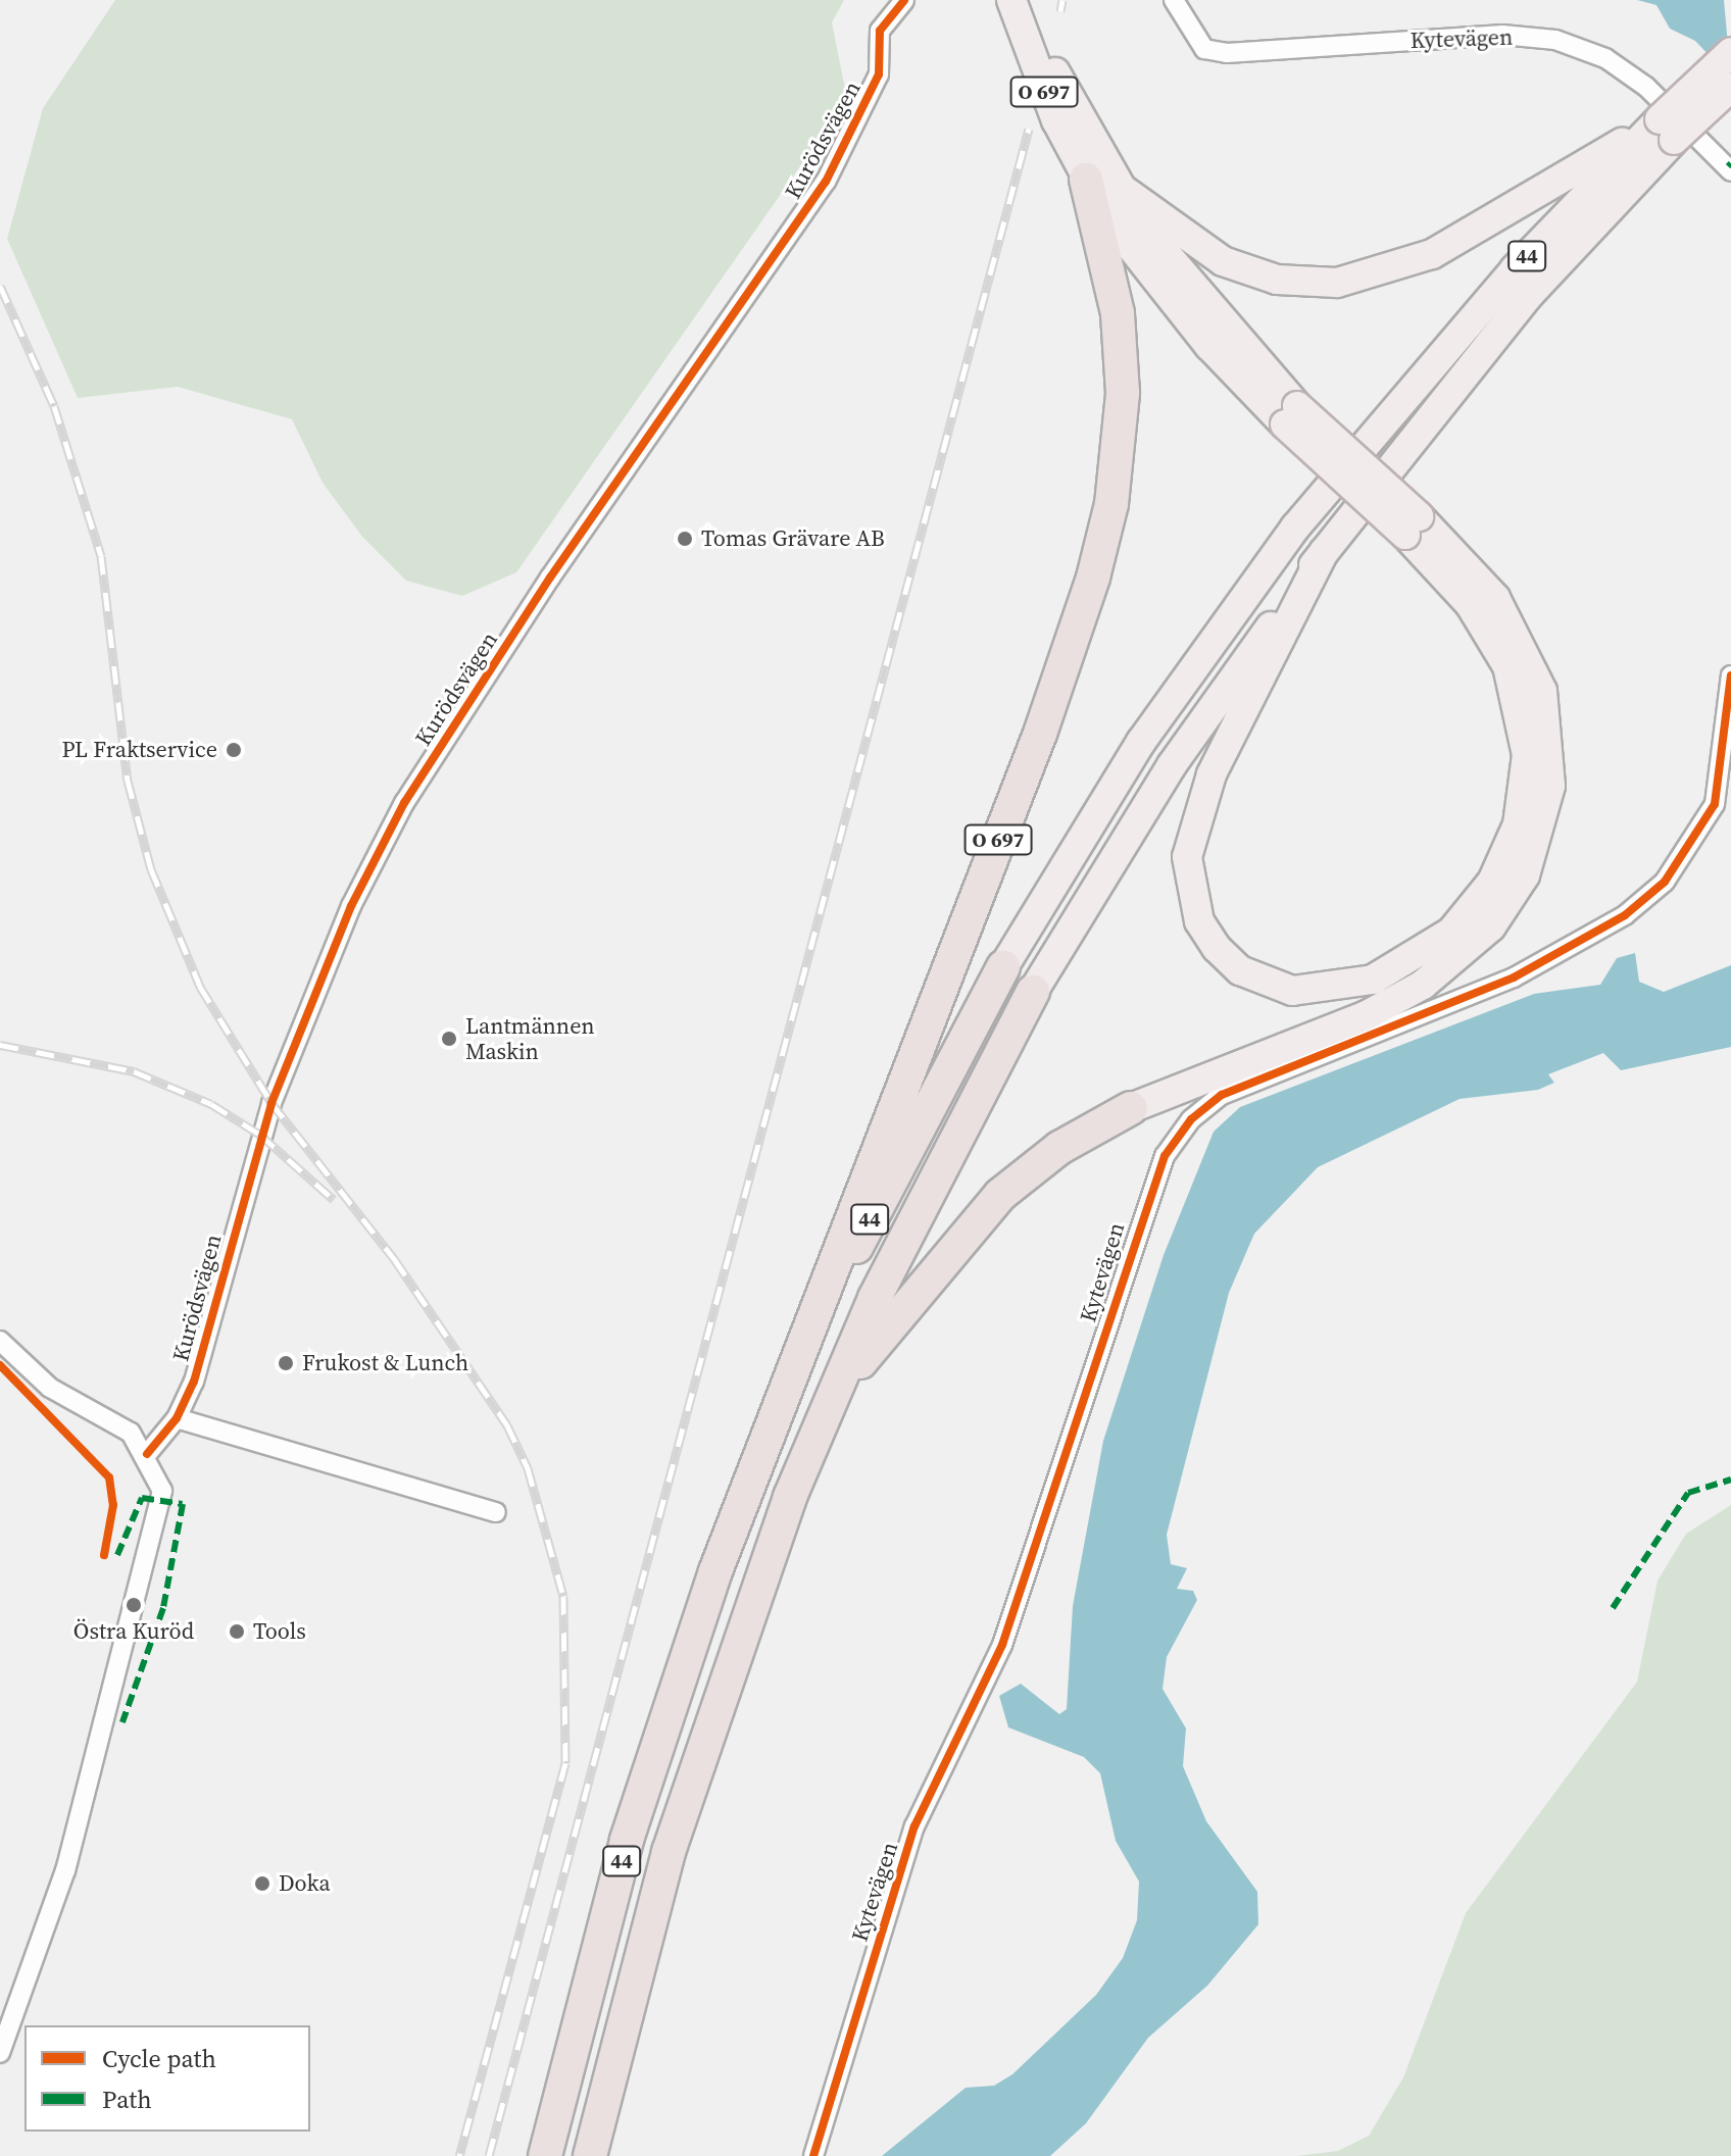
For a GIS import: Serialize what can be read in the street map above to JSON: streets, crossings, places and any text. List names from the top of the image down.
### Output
{
  "streets": {
    "highway": ["O 697", "44"],
    "street": ["Kytevägen", "Kurödsvägen"]
  },
  "crossings": [
    ["O 697", "44"]
  ],
  "places": [
    "Tomas Grävare AB",
    "PL Fraktservice",
    "Lantmännen Maskin",
    "Frukost & Lunch",
    "Östra Kuröd",
    "Tools",
    "Doka"
  ],
  "legend": ["Cycle path", "Path"]
}
